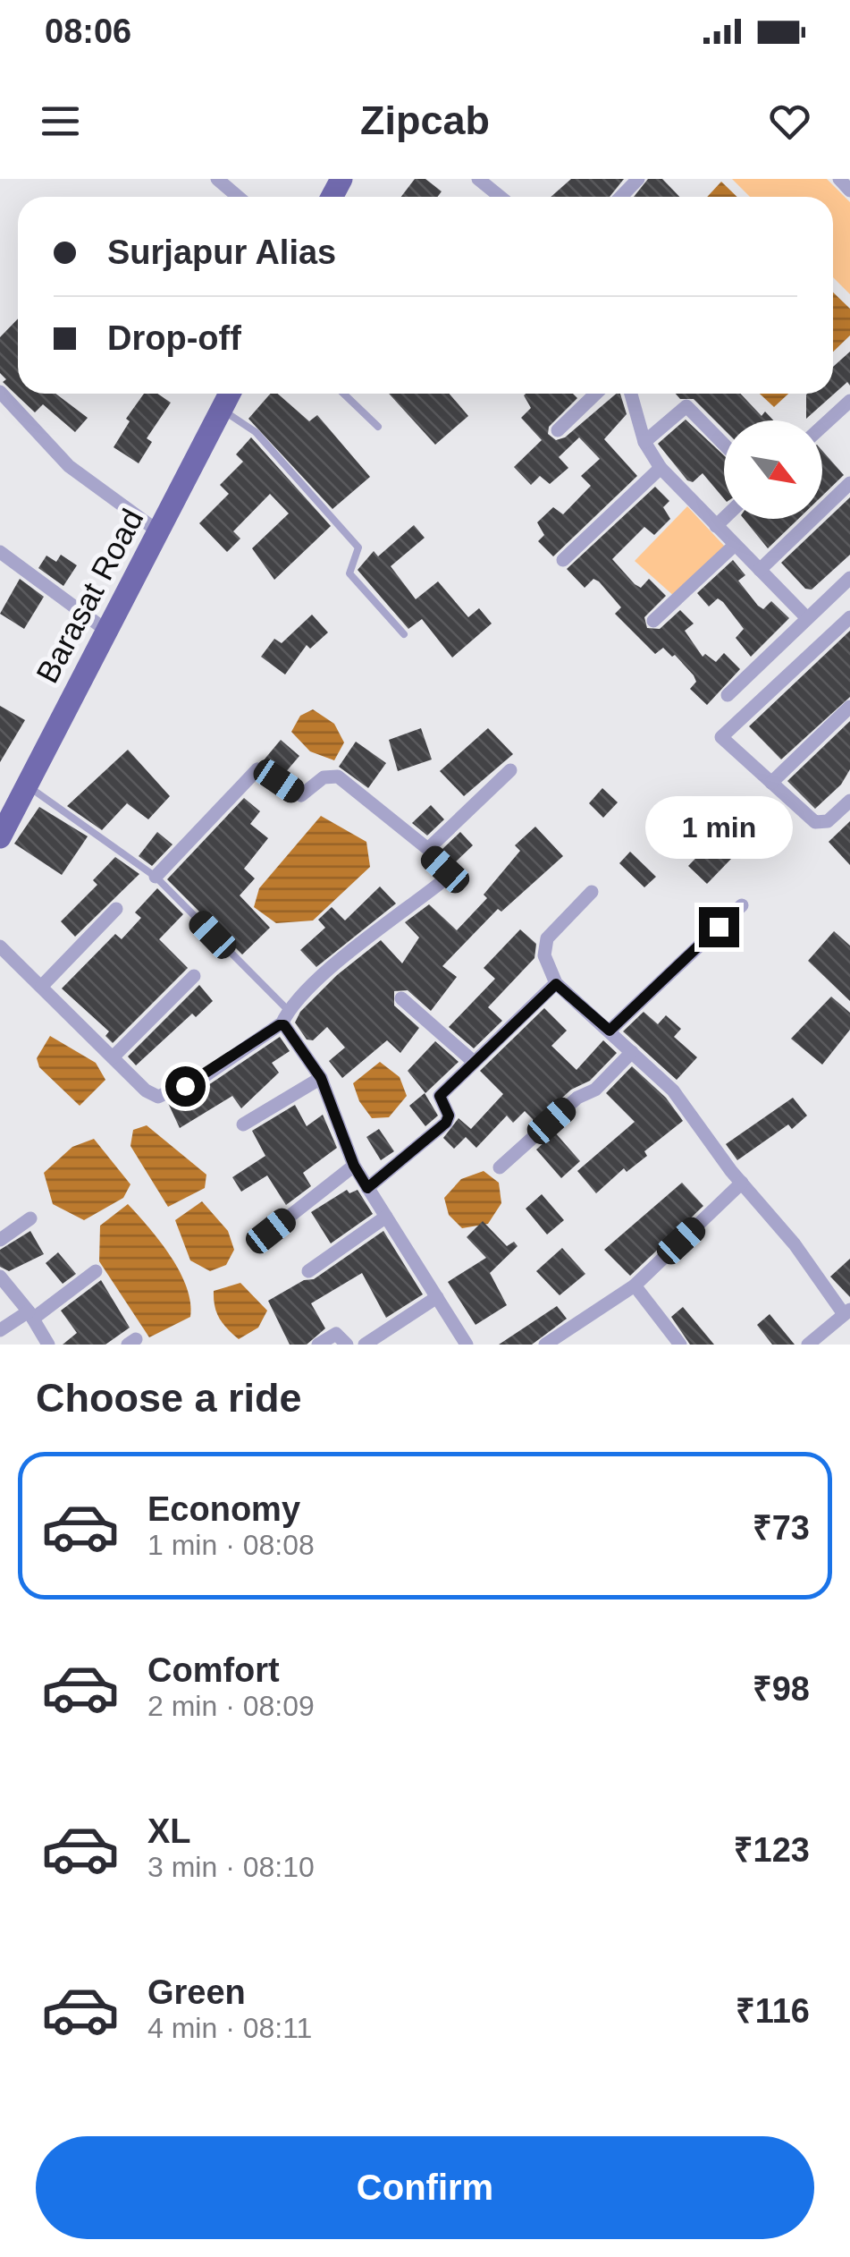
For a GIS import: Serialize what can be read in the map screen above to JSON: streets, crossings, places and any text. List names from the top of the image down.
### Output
{
  "streets": {
    "main road": ["Barasat Road"]
  },
  "north": "bottom right",
  "page": {
    "status": "08:06",
    "header": "Zipcab",
    "banner": ["Surjapur Alias", "Drop-off"],
    "bubble": "1 min",
    "heading": "Choose a ride",
    "list": [
      {
        "name": "Economy",
        "note": "1 min · 08:08",
        "value": "₹73"
      },
      {
        "name": "Comfort",
        "note": "2 min · 08:09",
        "value": "₹98"
      },
      {
        "name": "XL",
        "note": "3 min · 08:10",
        "value": "₹123"
      },
      {
        "name": "Green",
        "note": "4 min · 08:11",
        "value": "₹116"
      }
    ],
    "buttons": "Confirm"
  }
}
